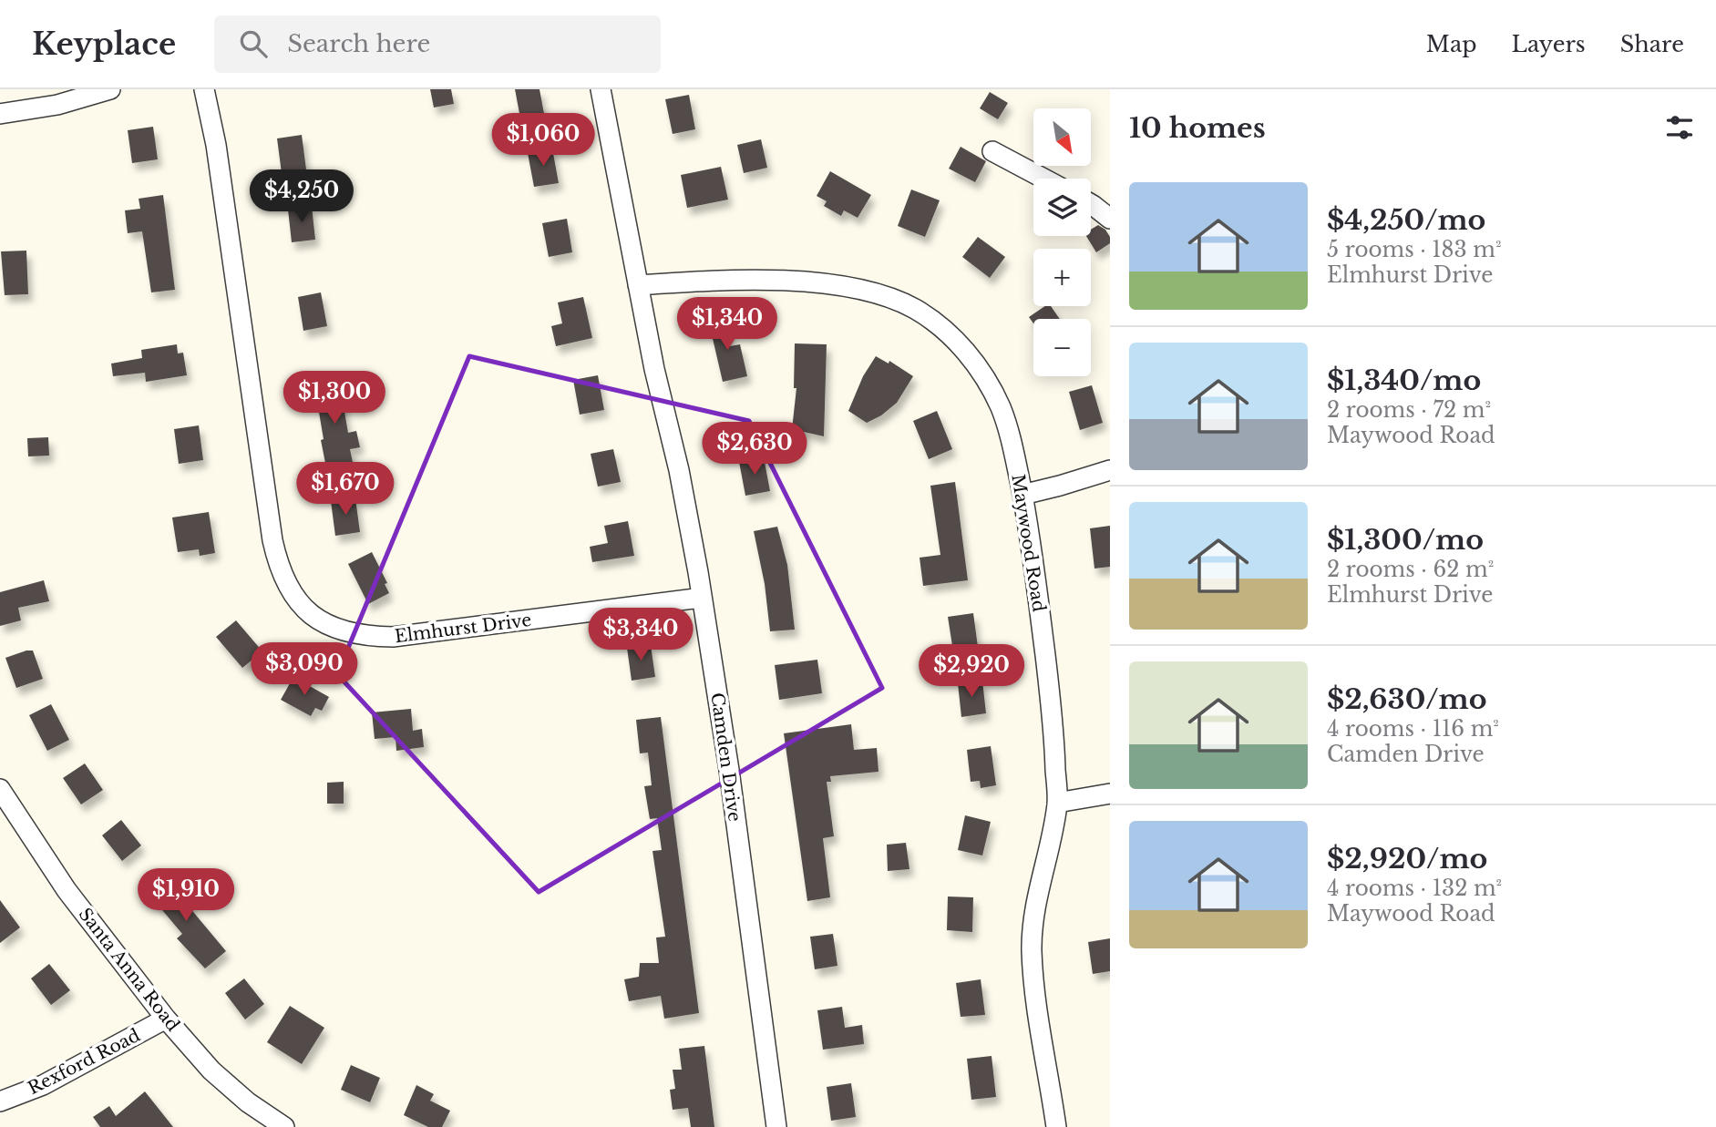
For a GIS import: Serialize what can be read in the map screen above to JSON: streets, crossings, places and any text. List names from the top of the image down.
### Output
{
  "streets": {
    "street": [
      "Maywood Road",
      "Elmhurst Drive",
      "Camden Drive",
      "Santa Anna Road",
      "Rexford Road"
    ]
  },
  "crossings": [
    ["Maywood Road", "Camden Drive"],
    ["Elmhurst Drive", "Camden Drive"],
    ["Santa Anna Road", "Rexford Road"]
  ],
  "north": "bottom right",
  "page": {
    "header": "Keyplace",
    "search": "Search here",
    "nav": ["Map", "Layers", "Share"],
    "heading": "10 homes",
    "map_buttons": ["+", "−"],
    "price": [
      "$1,060",
      "$4,250",
      "$1,340",
      "$1,300",
      "$2,630",
      "$1,670",
      "$3,340",
      "$3,090",
      "$2,920",
      "$1,910"
    ],
    "list": [
      {
        "name": "$4,250/mo",
        "note": "5 rooms · 183 m² · Elmhurst Drive"
      },
      {
        "name": "$1,340/mo",
        "note": "2 rooms · 72 m² · Maywood Road"
      },
      {
        "name": "$1,300/mo",
        "note": "2 rooms · 62 m² · Elmhurst Drive"
      },
      {
        "name": "$2,630/mo",
        "note": "4 rooms · 116 m² · Camden Drive"
      },
      {
        "name": "$2,920/mo",
        "note": "4 rooms · 132 m² · Maywood Road"
      }
    ]
  }
}
